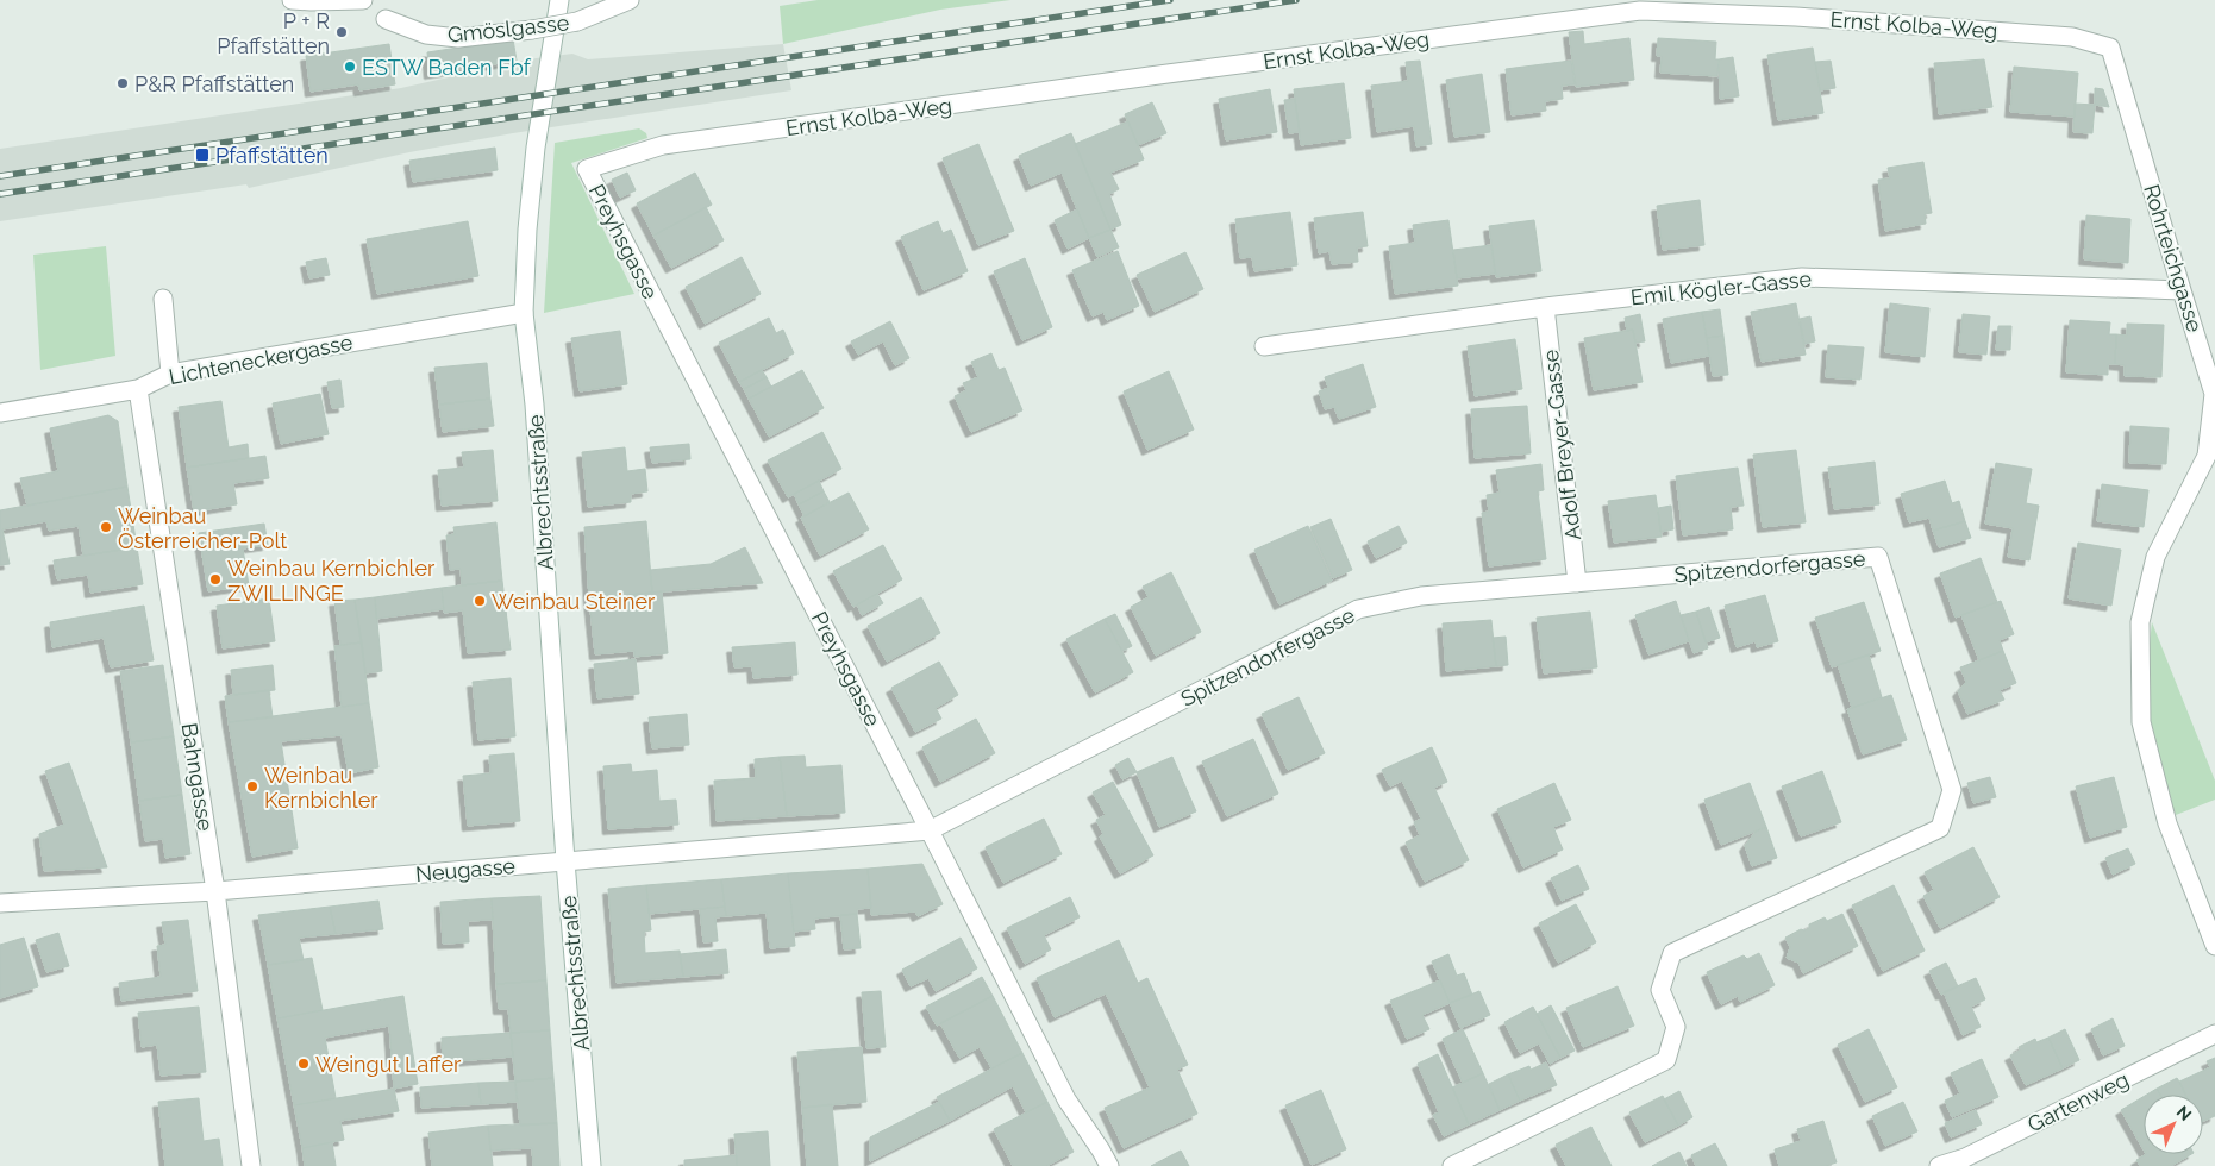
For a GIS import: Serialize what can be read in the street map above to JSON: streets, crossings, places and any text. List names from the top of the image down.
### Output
{
  "streets": {
    "street": [
      "Ernst Kolba-Weg",
      "Gmöslgasse",
      "Preyhsgasse",
      "Rohrteichgasse",
      "Emil Kögler-Gasse",
      "Lichteneckergasse",
      "Adolf Breyer-Gasse",
      "Albrechtsstraße",
      "Spitzendorfergasse",
      "Bahngasse",
      "Neugasse",
      "Gartenweg"
    ]
  },
  "crossings": [
    ["Ernst Kolba-Weg", "Preyhsgasse"],
    ["Ernst Kolba-Weg", "Rohrteichgasse"],
    ["Preyhsgasse", "Spitzendorfergasse"],
    ["Preyhsgasse", "Neugasse"],
    ["Rohrteichgasse", "Emil Kögler-Gasse"],
    ["Emil Kögler-Gasse", "Adolf Breyer-Gasse"],
    ["Lichteneckergasse", "Albrechtsstraße"],
    ["Lichteneckergasse", "Bahngasse"],
    ["Adolf Breyer-Gasse", "Spitzendorfergasse"],
    ["Albrechtsstraße", "Neugasse"],
    ["Spitzendorfergasse", "Neugasse"],
    ["Bahngasse", "Neugasse"]
  ],
  "places": {
    "other": [
      "P + R Pfaffstätten",
      "ESTW Baden Fbf",
      "P&R Pfaffstätten",
      "Weinbau Österreicher-Polt",
      "Weinbau Kernbichler ZWILLINGE",
      "Weinbau Steiner",
      "Weinbau Kernbichler",
      "Weingut Laffer"
    ],
    "transit": ["Pfaffstätten"]
  },
  "north": "top right"
}
